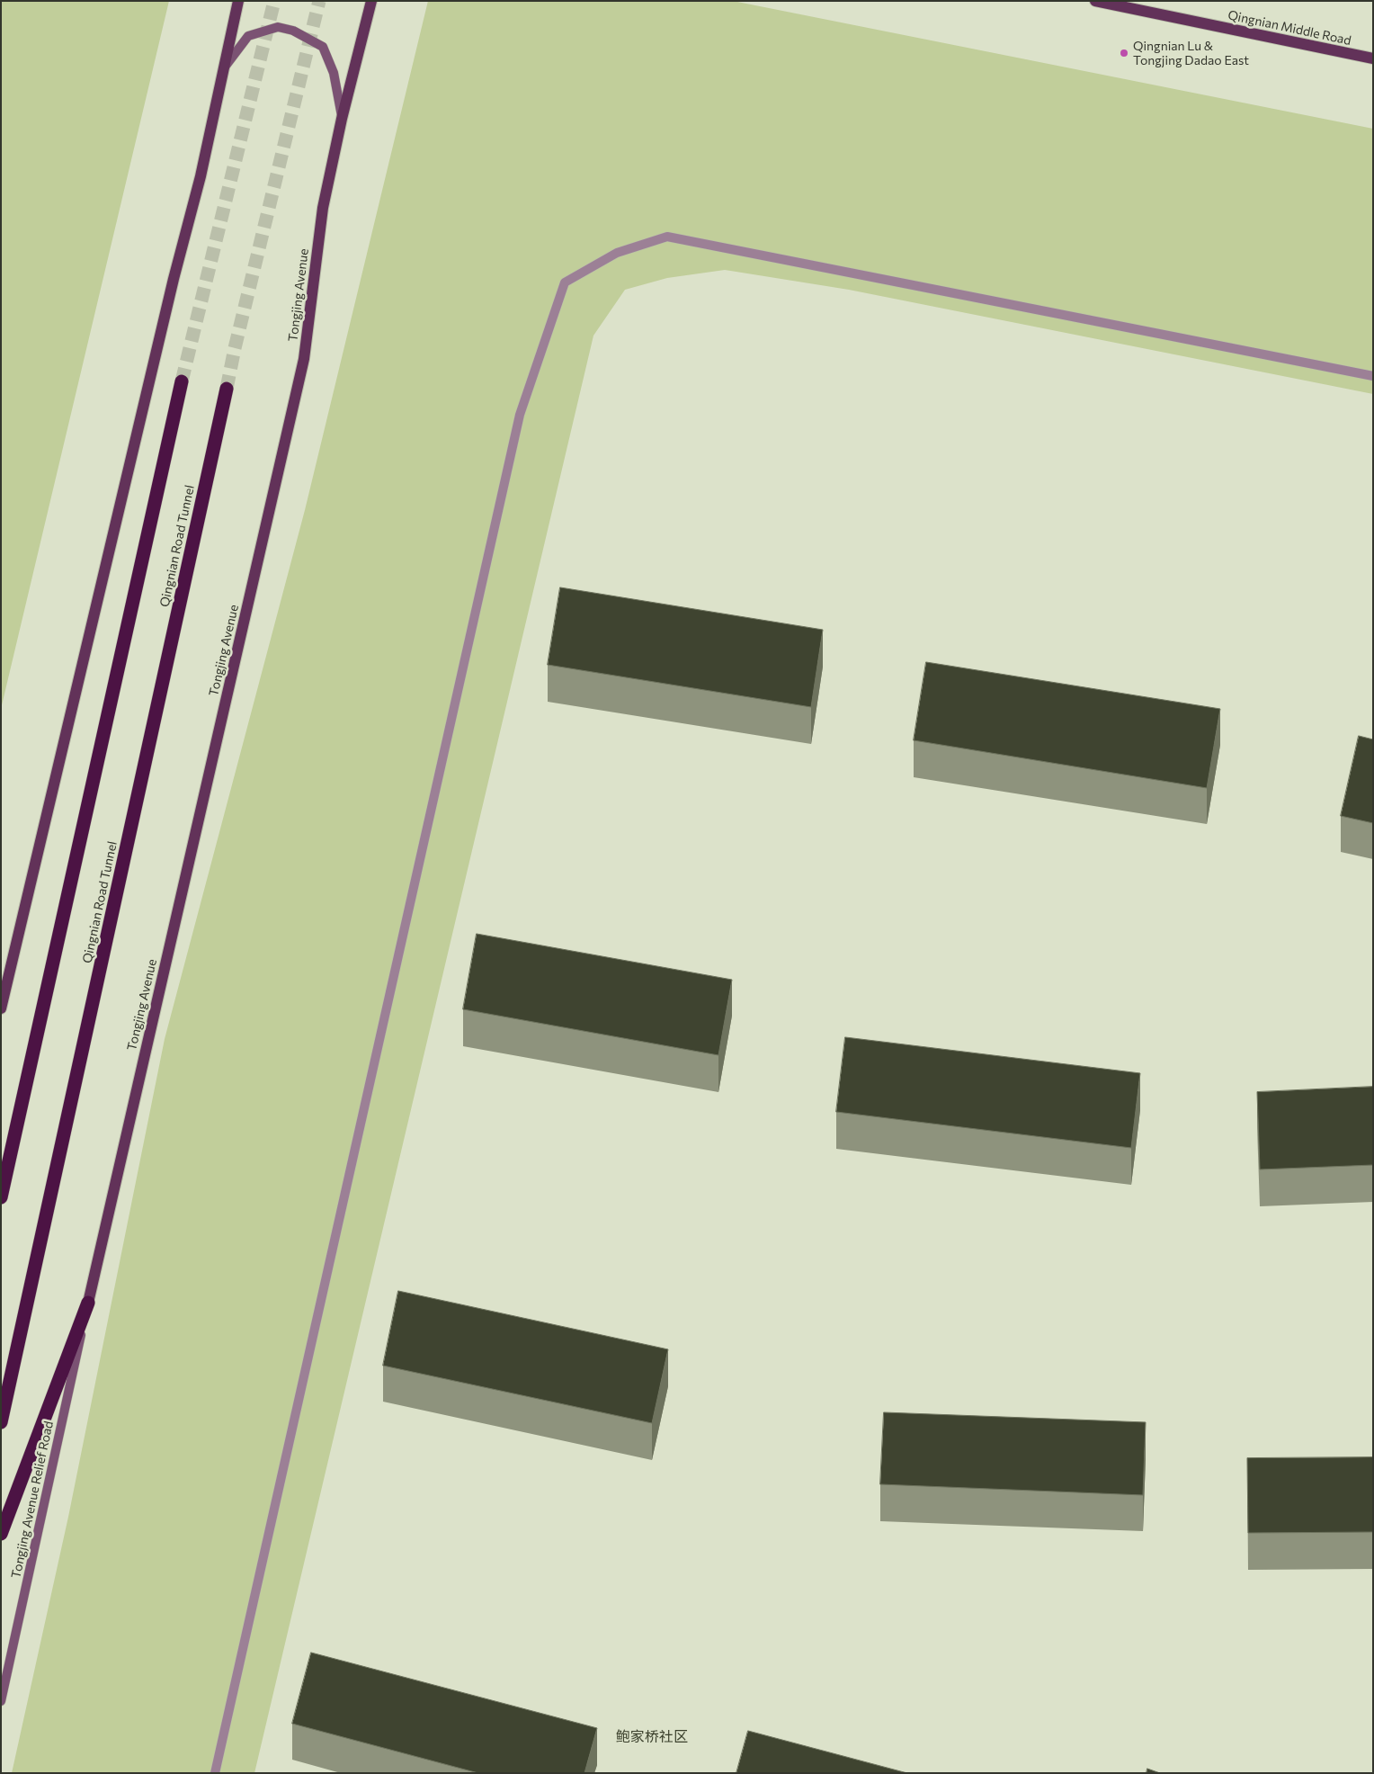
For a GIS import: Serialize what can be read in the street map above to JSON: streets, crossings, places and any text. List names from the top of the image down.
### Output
{
  "streets": {
    "highway": ["Qingnian Road Tunnel"],
    "main road": ["Qingnian Middle Road", "Tongjing Avenue"],
    "street": ["Tongjing Avenue Relief Road"]
  },
  "crossings": [
    ["Tongjing Avenue", "Tongjing Avenue Relief Road"]
  ],
  "districts": ["鲍家桥社区"],
  "places": ["Qingnian Lu & Tongjing Dadao East"]
}
